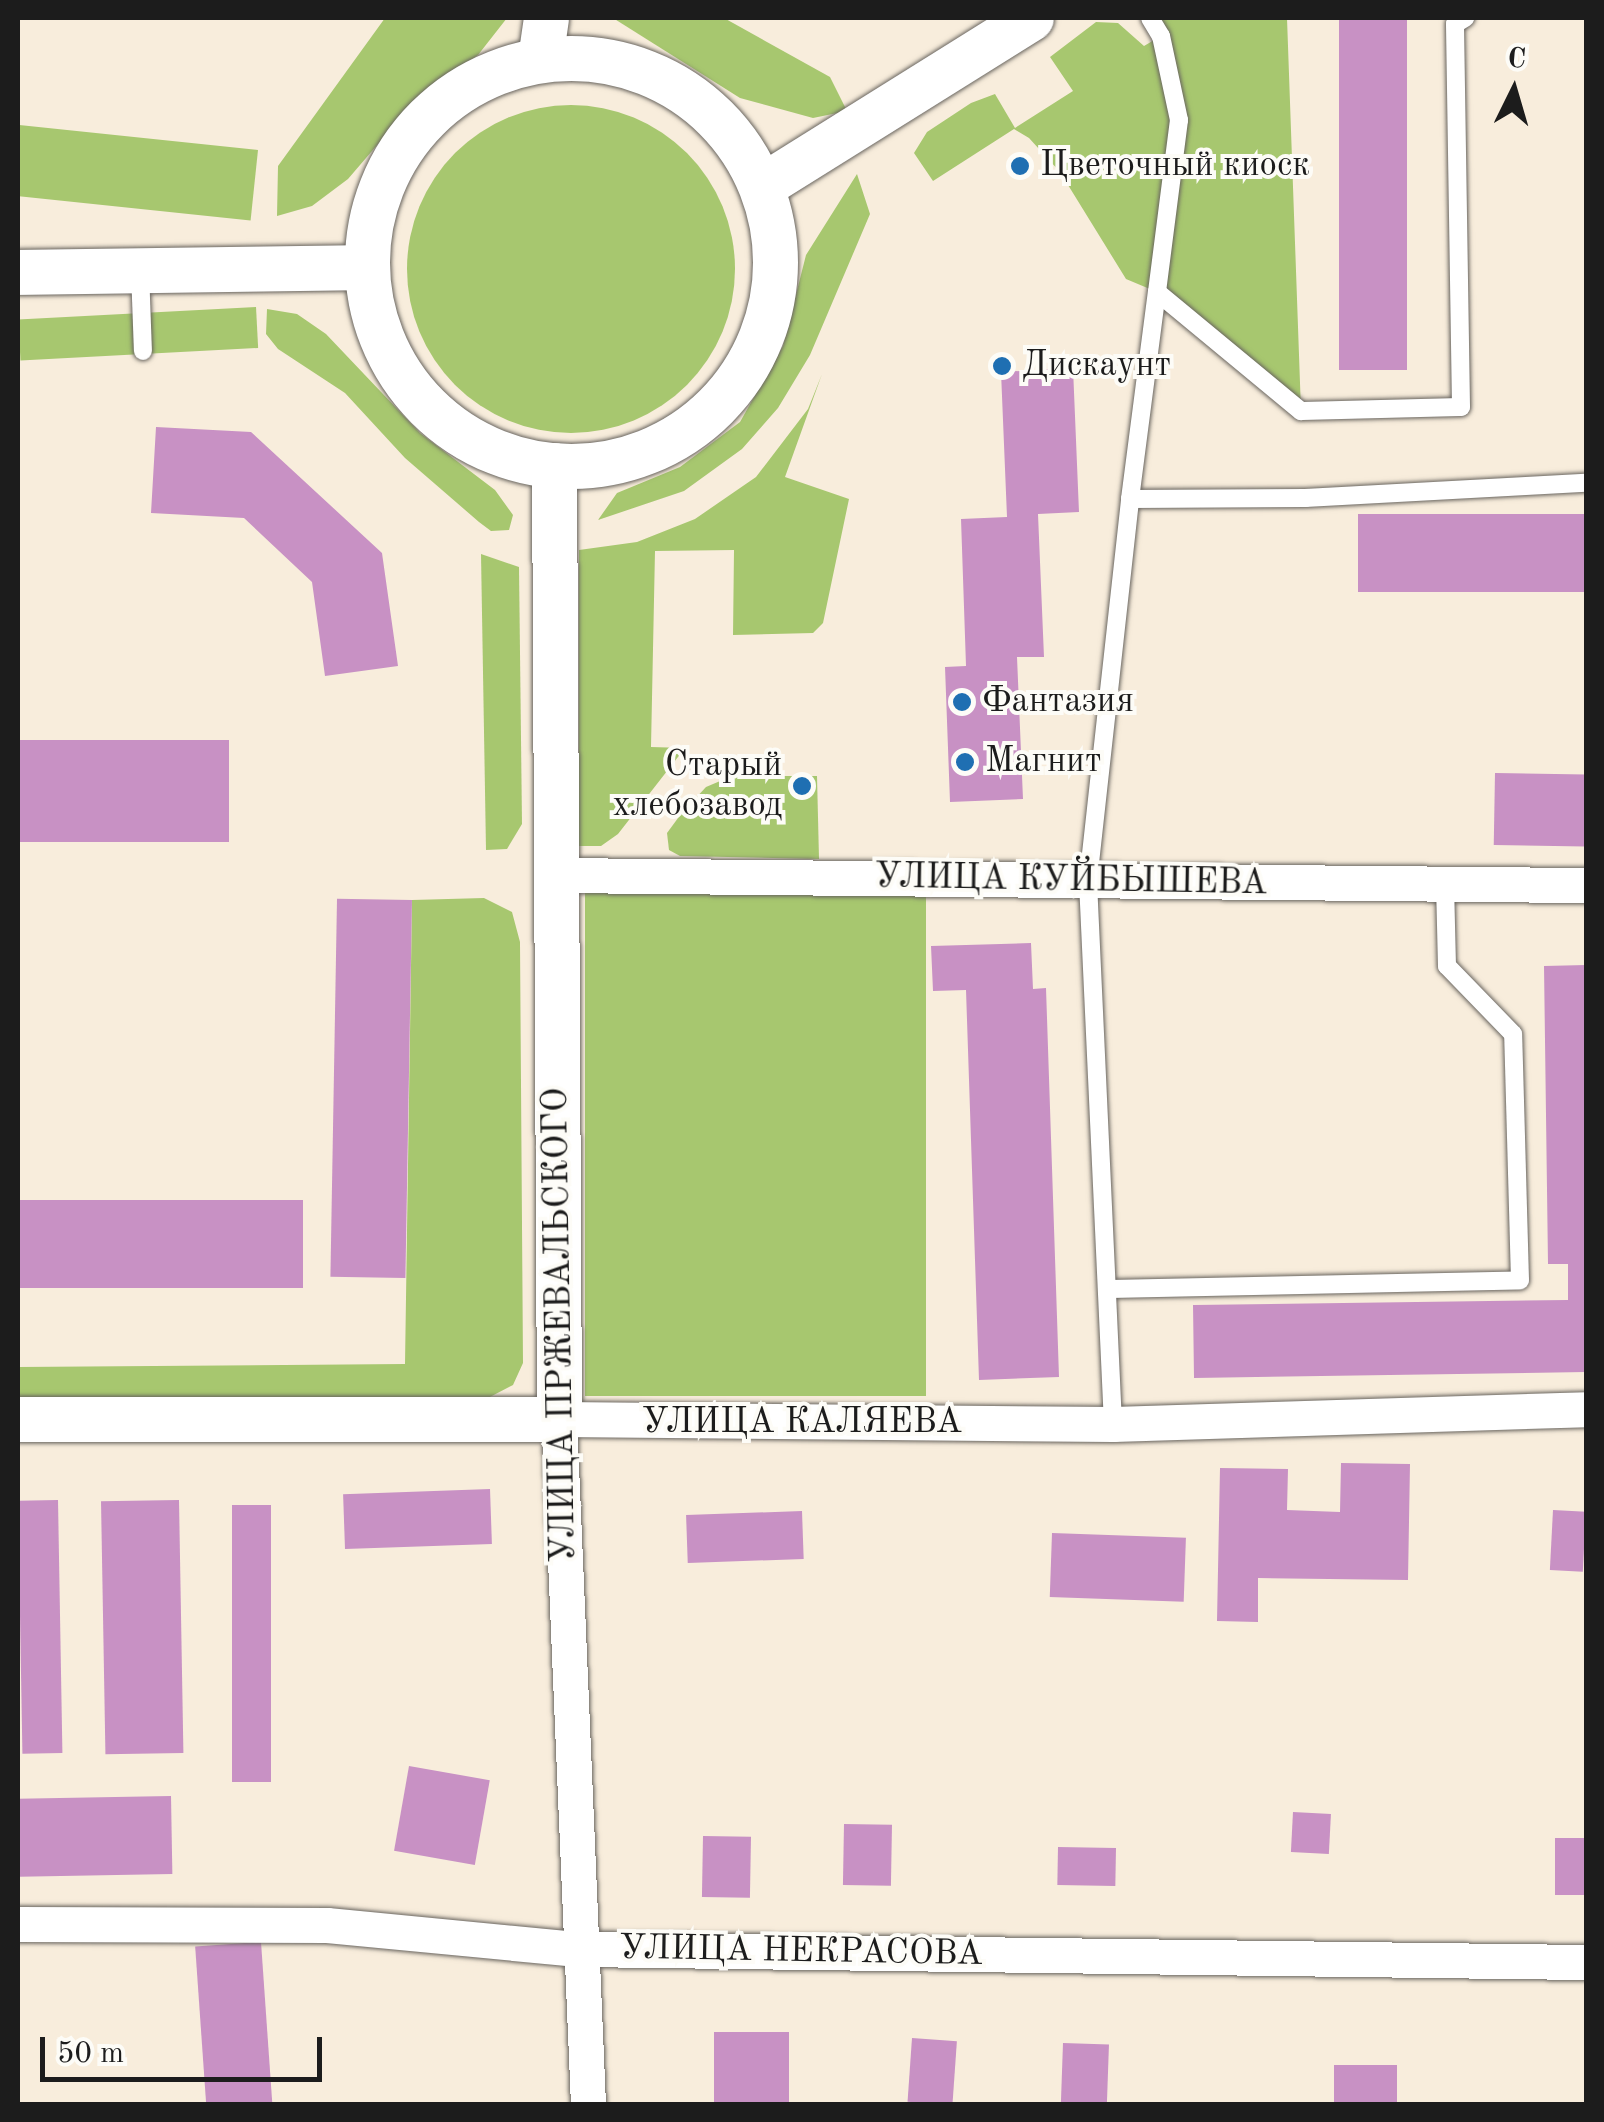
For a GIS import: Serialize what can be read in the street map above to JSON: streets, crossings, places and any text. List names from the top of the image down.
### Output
{
  "streets": {
    "street": [
      "УЛИЦА КУЙБЫШЕВА",
      "УЛИЦА ПРЖЕВАЛЬСКОГО",
      "УЛИЦА КАЛЯЕВА",
      "УЛИЦА НЕКРАСОВА"
    ]
  },
  "crossings": [
    ["УЛИЦА КУЙБЫШЕВА", "УЛИЦА ПРЖЕВАЛЬСКОГО"],
    ["УЛИЦА ПРЖЕВАЛЬСКОГО", "УЛИЦА КАЛЯЕВА"],
    ["УЛИЦА ПРЖЕВАЛЬСКОГО", "УЛИЦА НЕКРАСОВА"]
  ],
  "places": [
    "Цветочный киоск",
    "Дискаунт",
    "Фантазия",
    "Магнит",
    "Старый хлебозавод"
  ],
  "scale_bar": "50 m",
  "north": "top"
}
